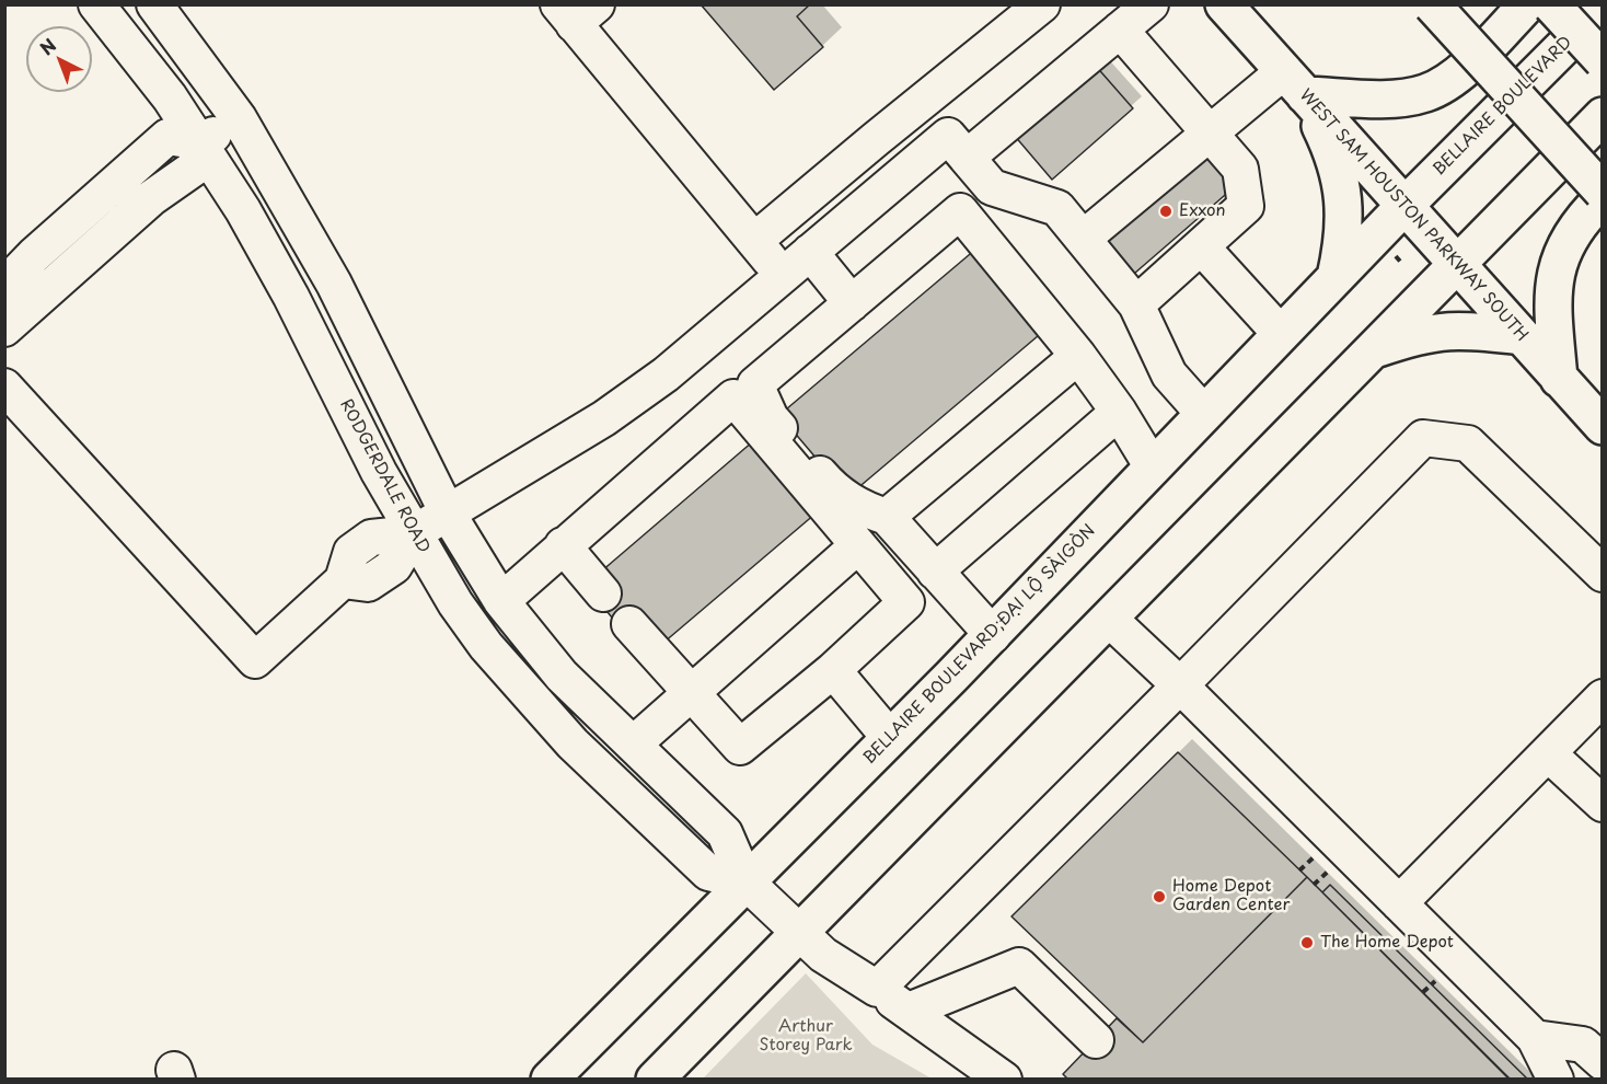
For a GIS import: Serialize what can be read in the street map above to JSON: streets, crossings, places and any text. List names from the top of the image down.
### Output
{
  "streets": {
    "main road": ["BELLAIRE BOULEVARD", "WEST SAM HOUSTON PARKWAY SOUTH", "BELLAIRE BOULEVARD;ĐẠI LỘ SÀIGÒN"],
    "street": ["RODGERDALE ROAD"]
  },
  "crossings": [
    ["BELLAIRE BOULEVARD", "WEST SAM HOUSTON PARKWAY SOUTH"],
    ["BELLAIRE BOULEVARD", "BELLAIRE BOULEVARD;ĐẠI LỘ SÀIGÒN"],
    ["WEST SAM HOUSTON PARKWAY SOUTH", "BELLAIRE BOULEVARD;ĐẠI LỘ SÀIGÒN"],
    ["RODGERDALE ROAD", "BELLAIRE BOULEVARD;ĐẠI LỘ SÀIGÒN"]
  ],
  "parks": ["Arthur Storey Park"],
  "places": ["Exxon", "Home Depot Garden Center", "The Home Depot"],
  "north": "top left"
}
